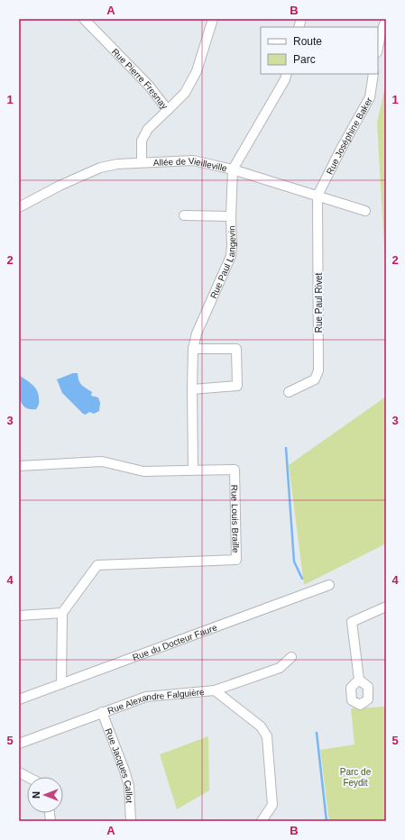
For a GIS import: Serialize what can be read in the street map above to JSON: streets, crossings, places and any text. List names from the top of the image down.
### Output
{
  "streets": {
    "street": [
      "Rue Pierre Fresnay",
      "Rue Joséphine Baker",
      "Allée de Vieilleville",
      "Rue Paul Langevin",
      "Rue Paul Rivet",
      "Rue Louis Braille",
      "Rue du Docteur Faure",
      "Rue Alexandre Falguière",
      "Rue Jacques Callot"
    ]
  },
  "crossings": [
    ["Rue Pierre Fresnay", "Allée de Vieilleville"],
    ["Rue Joséphine Baker", "Allée de Vieilleville"],
    ["Rue Joséphine Baker", "Rue Paul Rivet"],
    ["Allée de Vieilleville", "Rue Paul Langevin"],
    ["Allée de Vieilleville", "Rue Paul Rivet"],
    ["Rue Paul Langevin", "Rue Louis Braille"],
    ["Rue Alexandre Falguière", "Rue Jacques Callot"]
  ],
  "parks": ["Parc de Feydit"],
  "legend": ["Route", "Parc"],
  "north": "left",
  "grid": {
    "columns": ["A", "B"],
    "rows": [
      "1",
      "2",
      "3",
      "4",
      "5"
    ]
  }
}
